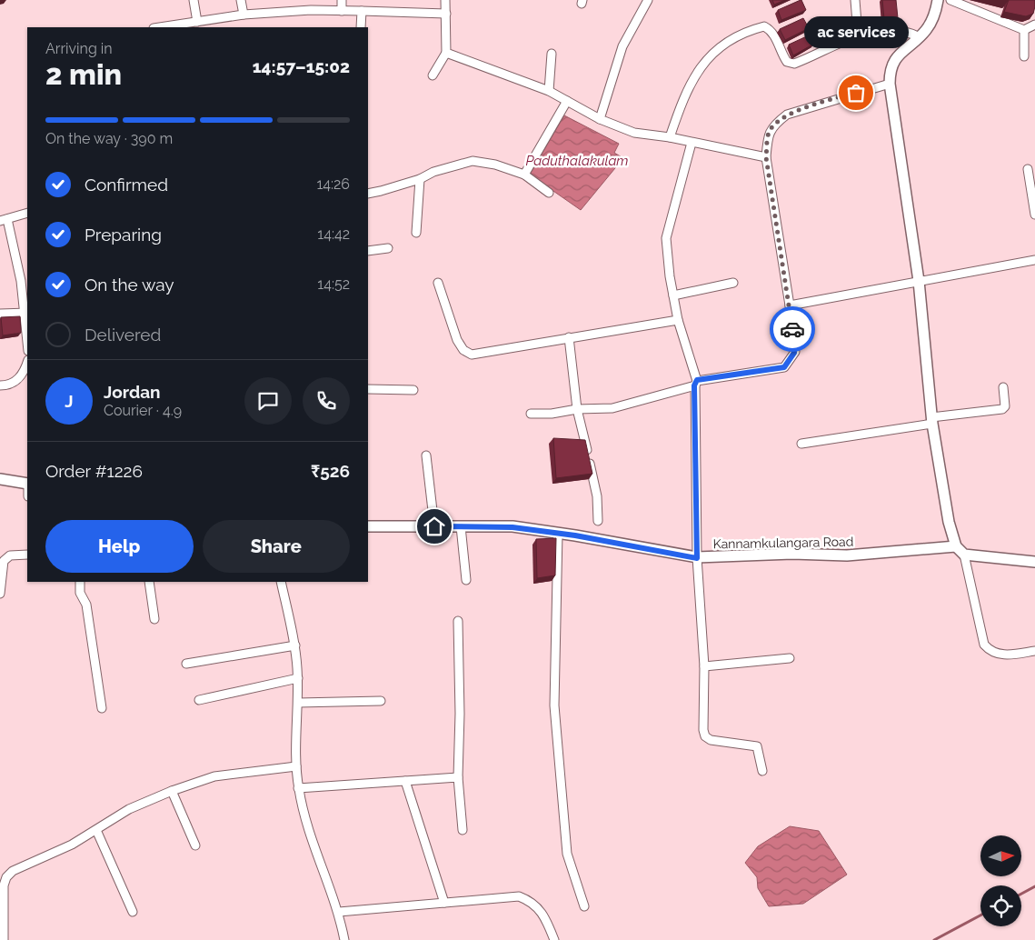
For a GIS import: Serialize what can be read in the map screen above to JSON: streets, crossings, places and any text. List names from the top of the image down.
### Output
{
  "streets": {
    "street": ["Kannamkulangara Road"]
  },
  "water": ["Paduthalakulam"],
  "places": ["ac services"],
  "north": "right",
  "page": {
    "bubble": "ac services",
    "heading": ["2 min", "Arriving in", "14:57–15:02"],
    "panel": [
      "Jordan",
      "Courier · 4.9",
      "Order #1226",
      "₹526"
    ],
    "bar": "On the way · 390 m",
    "list": [
      ["Confirmed", "14:26"],
      ["Preparing", "14:42"],
      ["On the way", "14:52"],
      "Delivered"
    ],
    "round": "J",
    "buttons": ["Help", "Share"]
  }
}
